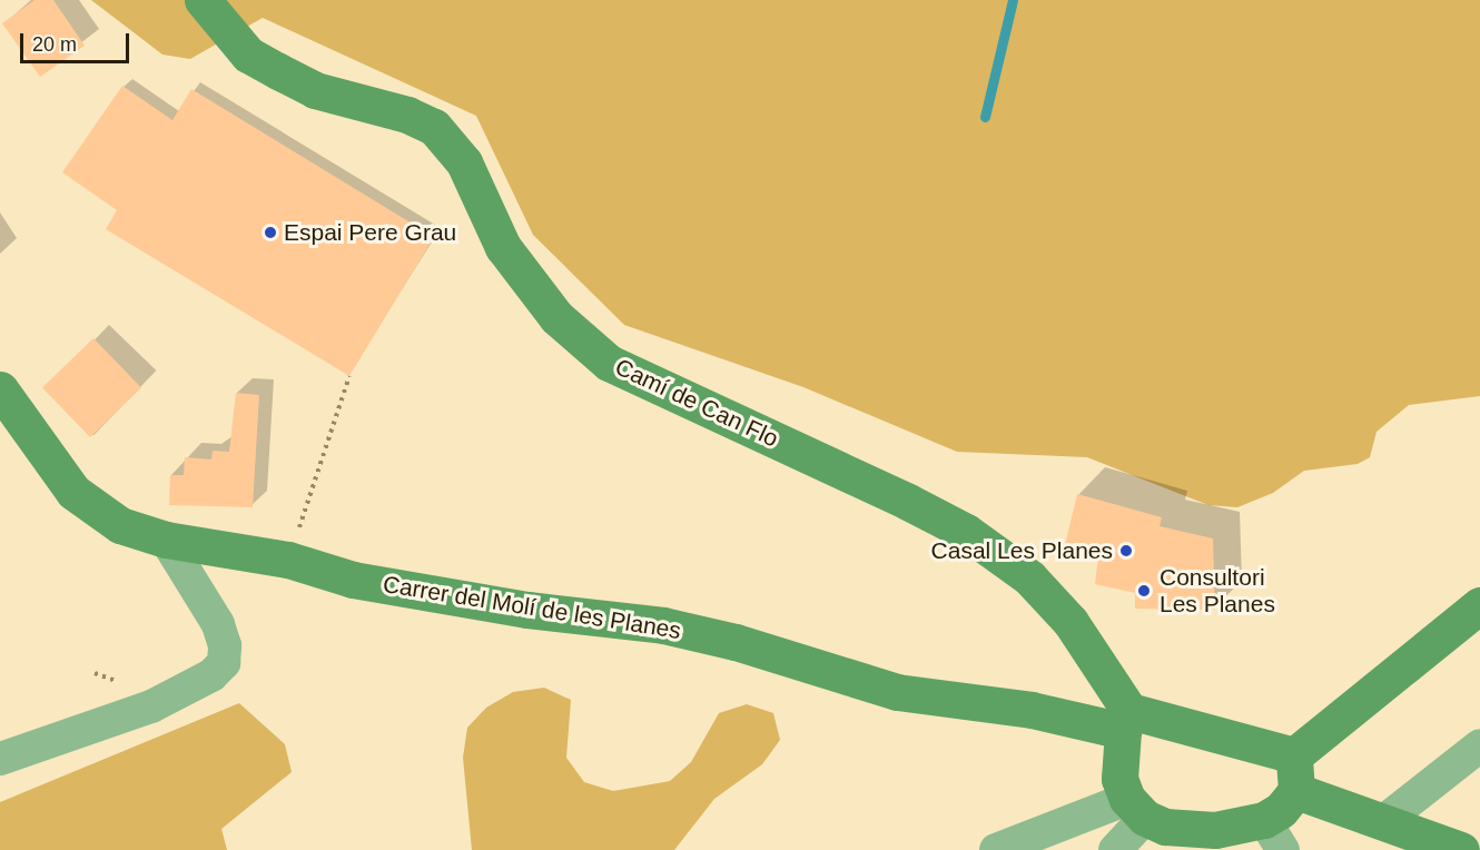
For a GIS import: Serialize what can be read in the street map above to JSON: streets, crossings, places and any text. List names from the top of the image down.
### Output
{
  "streets": {
    "street": ["Camí de Can Flo", "Carrer del Molí de les Planes"]
  },
  "crossings": [
    ["Camí de Can Flo", "Carrer del Molí de les Planes"]
  ],
  "places": ["Espai Pere Grau", "Casal Les Planes", "Consultori Les Planes"],
  "scale_bar": "20 m"
}
